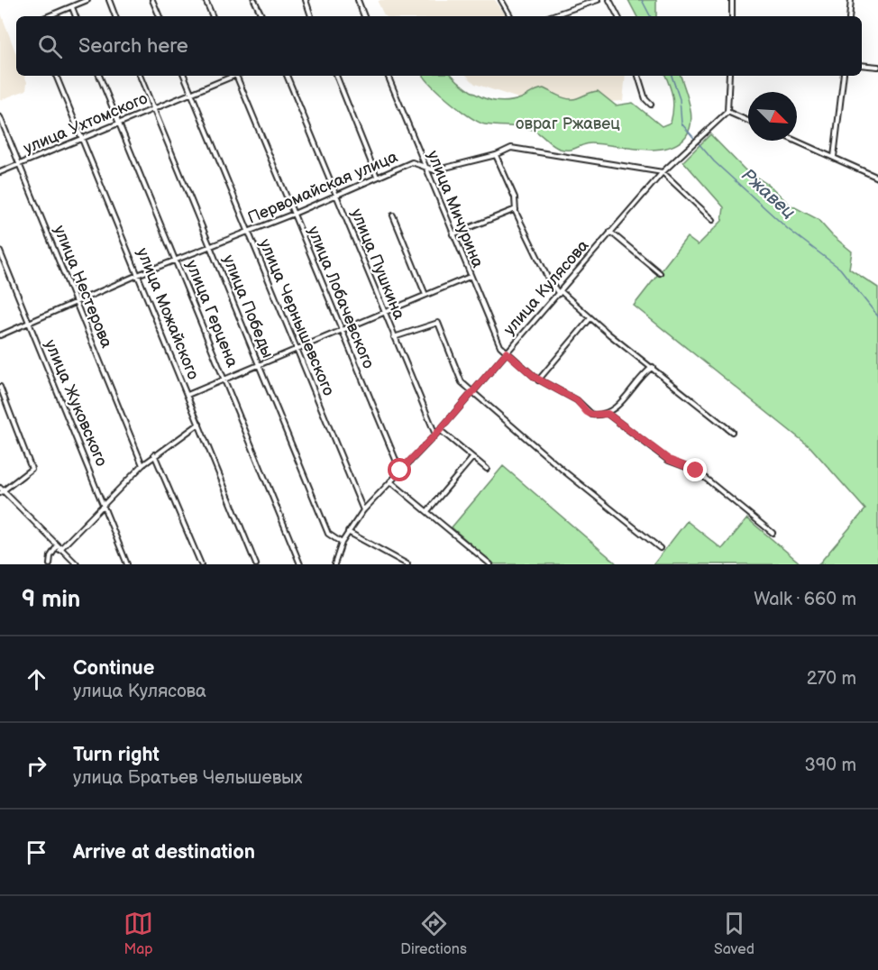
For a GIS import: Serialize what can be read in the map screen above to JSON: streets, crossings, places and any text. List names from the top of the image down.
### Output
{
  "streets": {
    "street": [
      "улица Ухтомского",
      "Первомайская улица",
      "улица Мичурина",
      "улица Пушкина",
      "улица Нестерова",
      "улица Кулясова",
      "улица Лобачевского",
      "улица Победы",
      "улица Можайского",
      "улица Герцена",
      "улица Чернышевского",
      "улица Жуковского"
    ]
  },
  "crossings": [
    ["улица Ухтомского", "улица Нестерова"],
    ["улица Ухтомского", "улица Победы"],
    ["улица Ухтомского", "улица Можайского"],
    ["улица Ухтомского", "улица Герцена"],
    ["улица Ухтомского", "улица Чернышевского"],
    ["Первомайская улица", "улица Мичурина"],
    ["Первомайская улица", "улица Пушкина"],
    ["Первомайская улица", "улица Нестерова"],
    ["Первомайская улица", "улица Кулясова"],
    ["Первомайская улица", "улица Лобачевского"],
    ["Первомайская улица", "улица Победы"],
    ["Первомайская улица", "улица Можайского"],
    ["Первомайская улица", "улица Герцена"],
    ["Первомайская улица", "улица Чернышевского"],
    ["Первомайская улица", "улица Жуковского"],
    ["улица Мичурина", "улица Кулясова"],
    ["улица Пушкина", "улица Кулясова"],
    ["улица Кулясова", "улица Лобачевского"],
    ["улица Кулясова", "улица Победы"],
    ["улица Кулясова", "улица Чернышевского"]
  ],
  "water": ["Ржавец"],
  "parks": ["овраг Ржавец"],
  "north": "bottom right",
  "page": {
    "search": "Search here",
    "heading": ["9 min", "Walk · 660 m"],
    "list": [
      ["Continue", "улица Кулясова", "270 m"],
      ["Turn right", "улица Братьев Челышевых", "390 m"],
      "Arrive at destination"
    ],
    "nav": ["Map", "Directions", "Saved"]
  }
}
